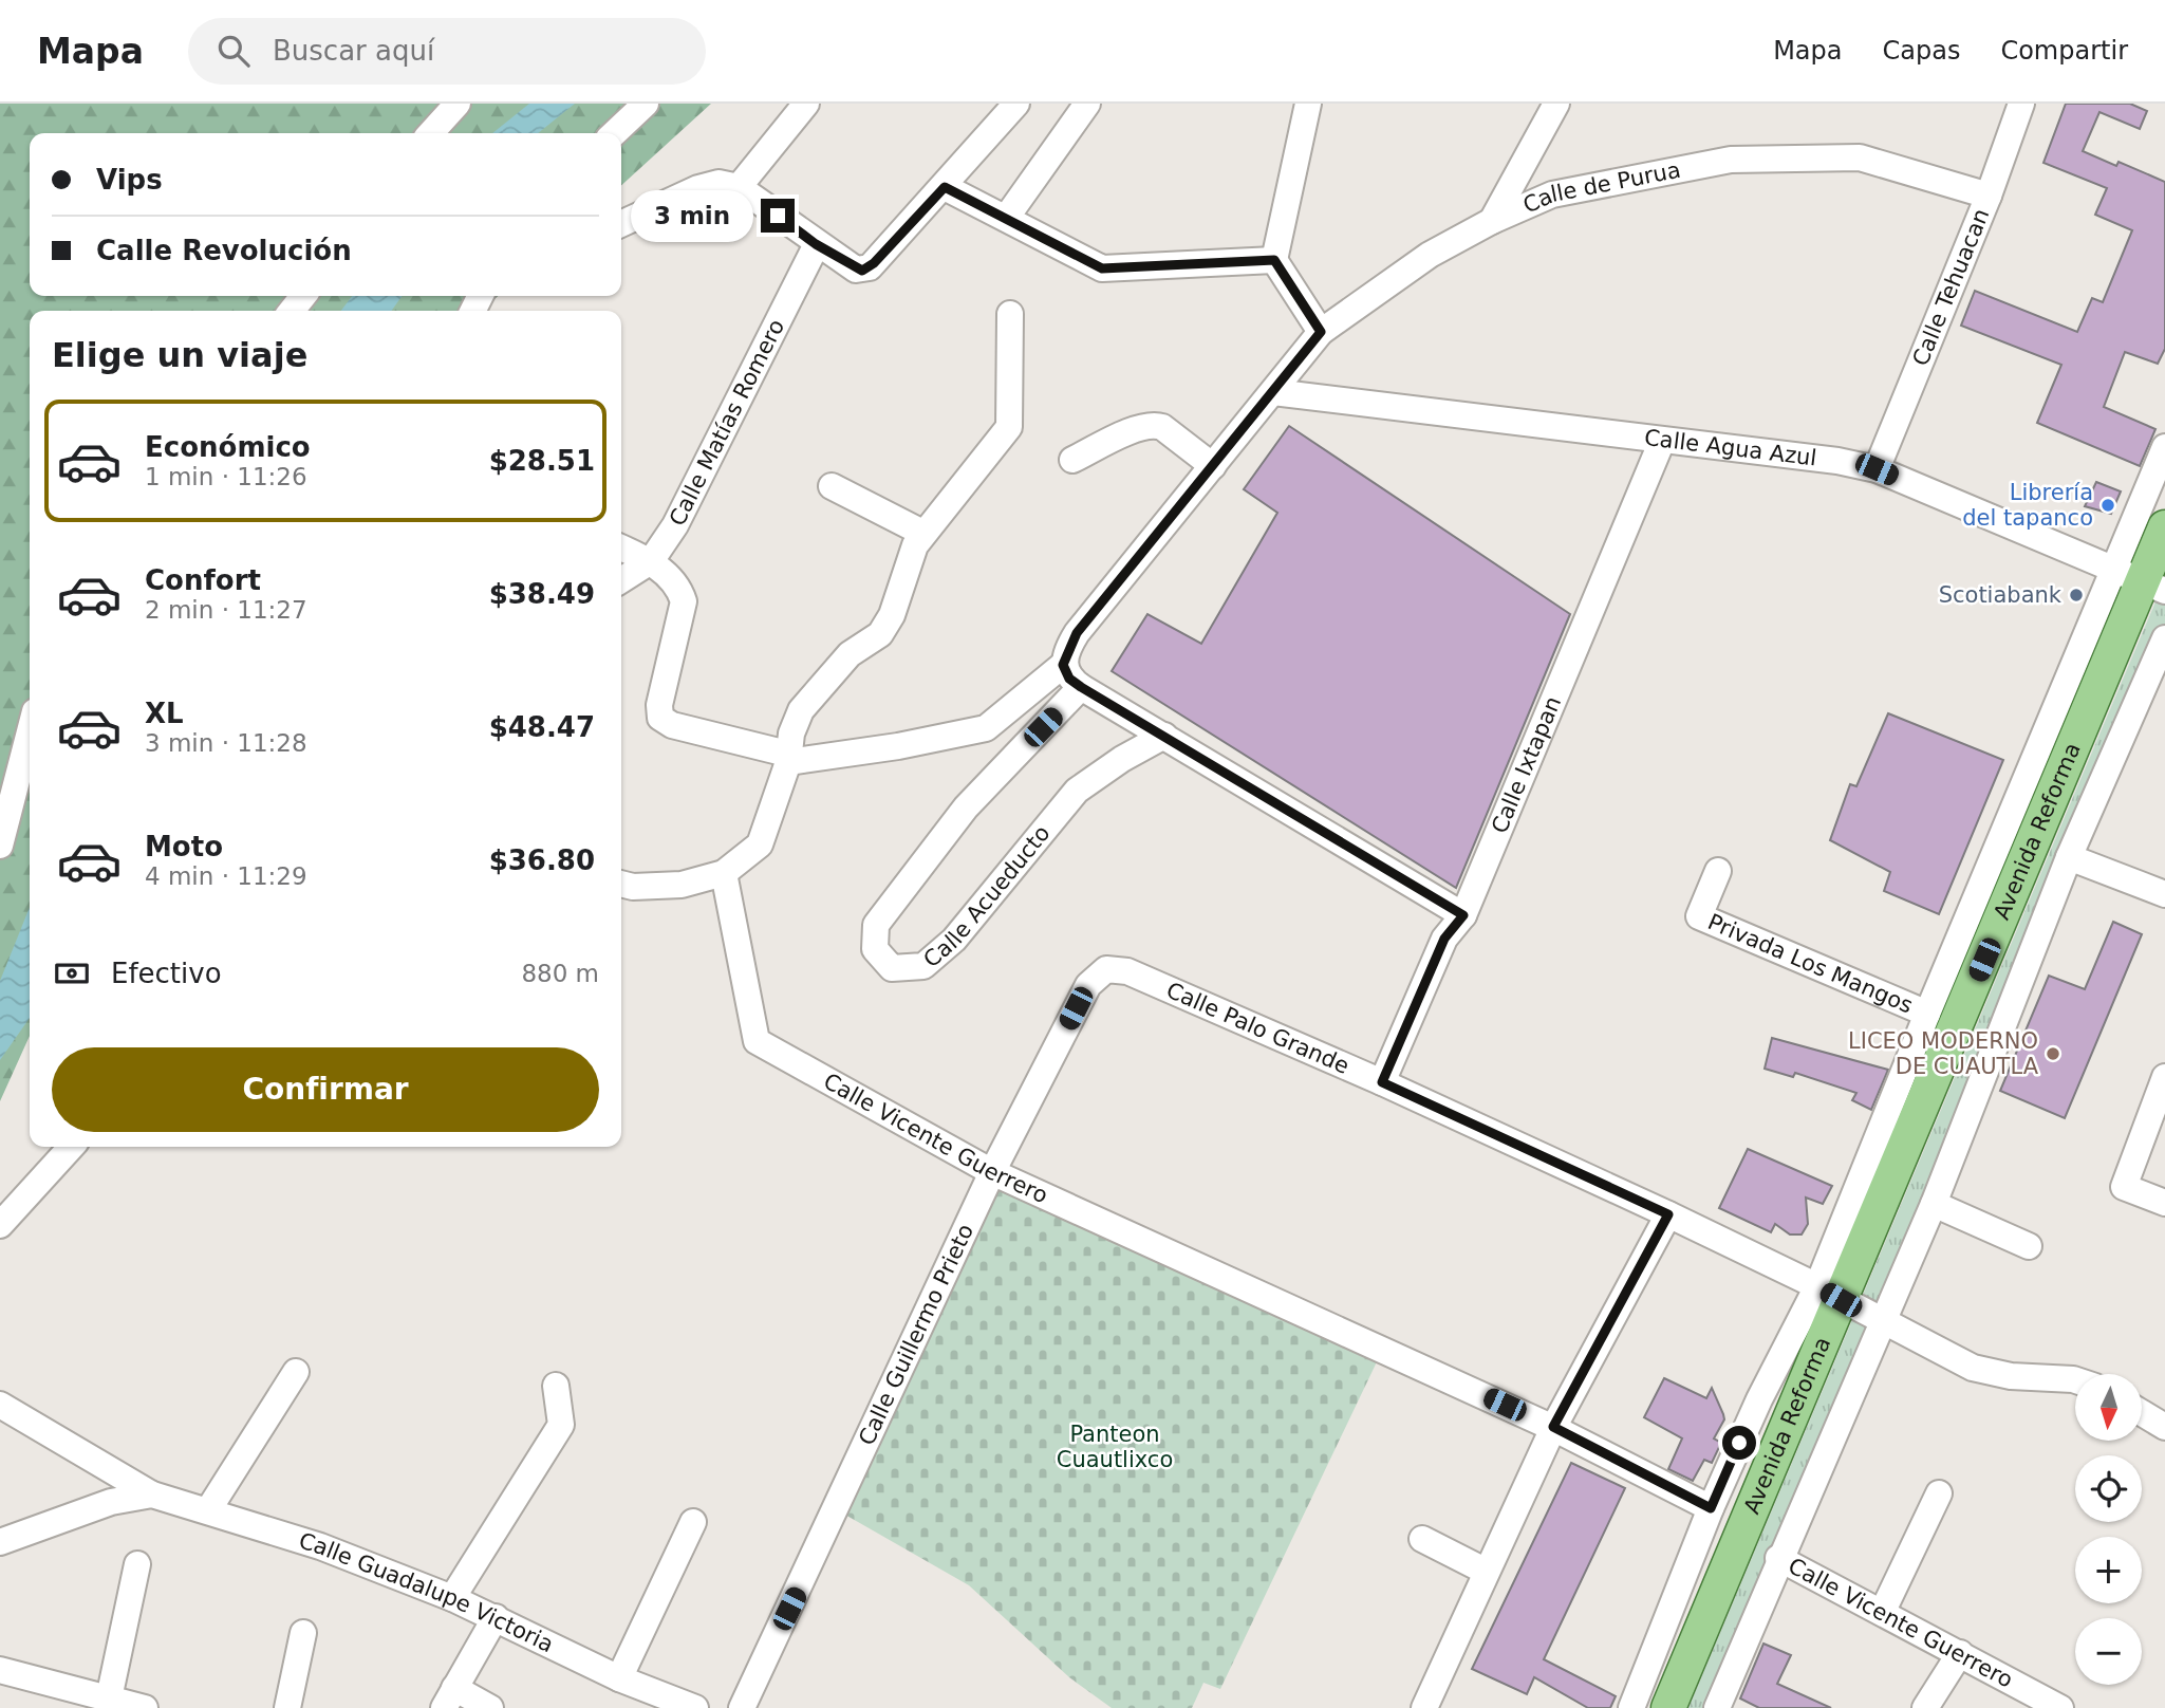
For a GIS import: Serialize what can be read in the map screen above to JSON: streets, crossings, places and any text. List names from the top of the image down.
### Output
{
  "streets": {
    "main road": ["Avenida Reforma"],
    "street": [
      "Calle de Purua",
      "Calle Tehuacan",
      "Calle Matías Romero",
      "Calle Agua Azul",
      "Calle Ixtapan",
      "Calle Acueducto",
      "Privada Los Mangos",
      "Calle Palo Grande",
      "Calle Vicente Guerrero",
      "Calle Guillermo Prieto",
      "Calle Guadalupe Victoria"
    ]
  },
  "crossings": [
    ["Calle de Purua", "Calle Tehuacan"],
    ["Calle de Purua", "Calle Agua Azul"],
    ["Calle Tehuacan", "Calle Agua Azul"],
    ["Calle Agua Azul", "Calle Ixtapan"],
    ["Calle Agua Azul", "Avenida Reforma"],
    ["Calle Ixtapan", "Calle Palo Grande"],
    ["Avenida Reforma", "Calle Palo Grande"],
    ["Calle Palo Grande", "Calle Guillermo Prieto"],
    ["Calle Vicente Guerrero", "Calle Guillermo Prieto"]
  ],
  "parks": ["Panteon Cuautlixco"],
  "places": ["Librería del tapanco", "Scotiabank", "LICEO MODERNO DE CUAUTLA"],
  "north": "bottom",
  "page": {
    "header": "Mapa",
    "search": "Buscar aquí",
    "nav": ["Mapa", "Capas", "Compartir"],
    "banner": ["Vips", "Calle Revolución"],
    "bubble": "3 min",
    "heading": "Elige un viaje",
    "list": [
      {
        "name": "Económico",
        "note": "1 min · 11:26",
        "value": "$28.51"
      },
      {
        "name": "Confort",
        "note": "2 min · 11:27",
        "value": "$38.49"
      },
      {
        "name": "XL",
        "note": "3 min · 11:28",
        "value": "$48.47"
      },
      {
        "name": "Moto",
        "note": "4 min · 11:29",
        "value": "$36.80"
      }
    ],
    "pay": ["Efectivo", "880 m"],
    "buttons": "Confirmar",
    "map_buttons": ["+", "−"]
  }
}
